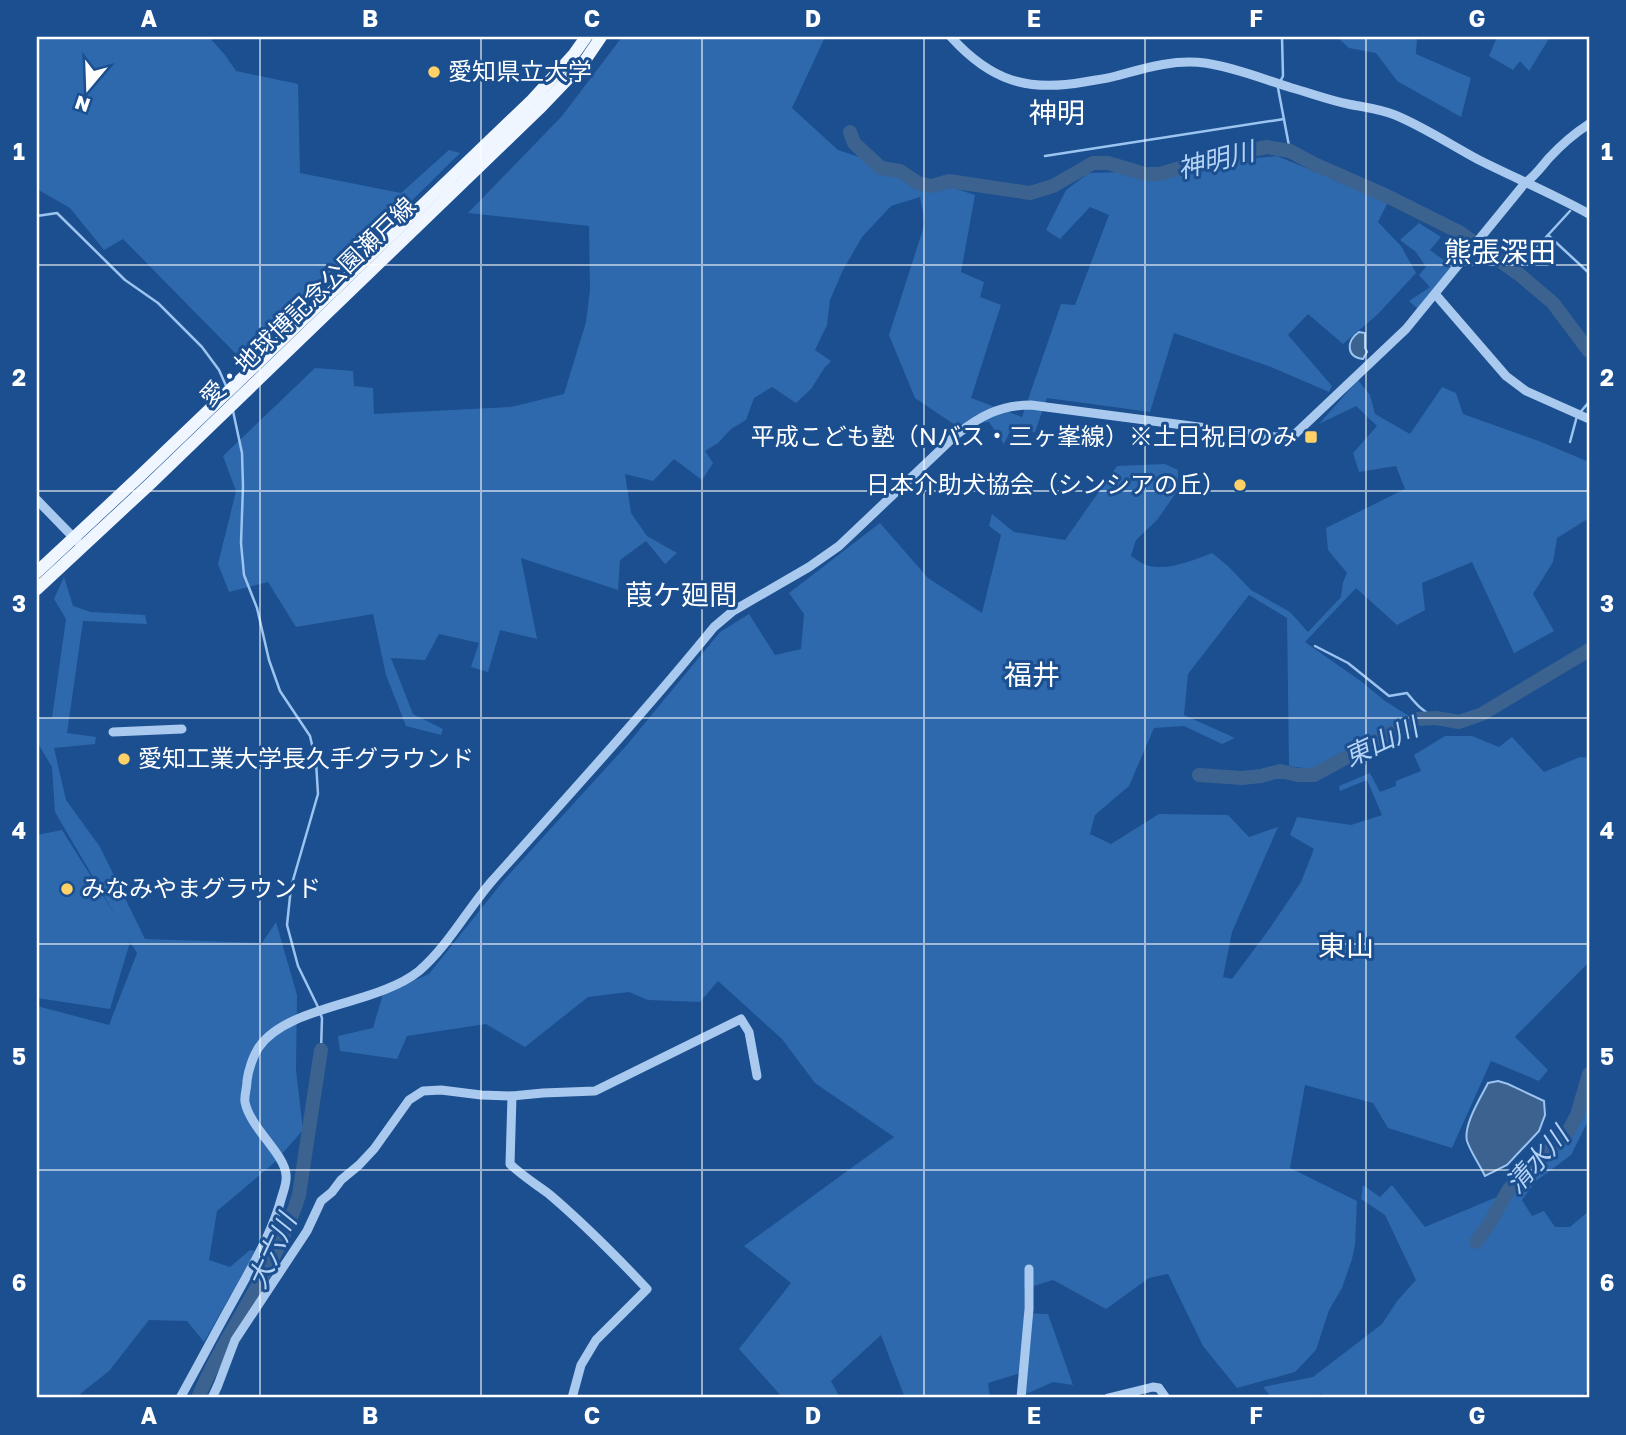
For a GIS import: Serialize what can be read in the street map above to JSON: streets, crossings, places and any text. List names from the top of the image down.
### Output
{
  "streets": {
    "main road": ["愛・地球博記念公園瀬戸線"]
  },
  "districts": [
    "神明",
    "熊張深田",
    "葭ケ廻間",
    "福井",
    "東山"
  ],
  "water": [
    "神明川",
    "東山川",
    "清水川",
    "大六川"
  ],
  "places": {
    "other": [
      "愛知県立大学",
      "日本介助犬協会（シンシアの丘）",
      "愛知工業大学長久手グラウンド",
      "みなみやまグラウンド"
    ],
    "transit": ["平成こども塾（Nバス・三ヶ峯線）※土日祝日のみ"]
  },
  "north": "bottom",
  "grid": {
    "columns": [
      "A",
      "B",
      "C",
      "D",
      "E",
      "F",
      "G"
    ],
    "rows": [
      "1",
      "2",
      "3",
      "4",
      "5",
      "6"
    ]
  }
}
